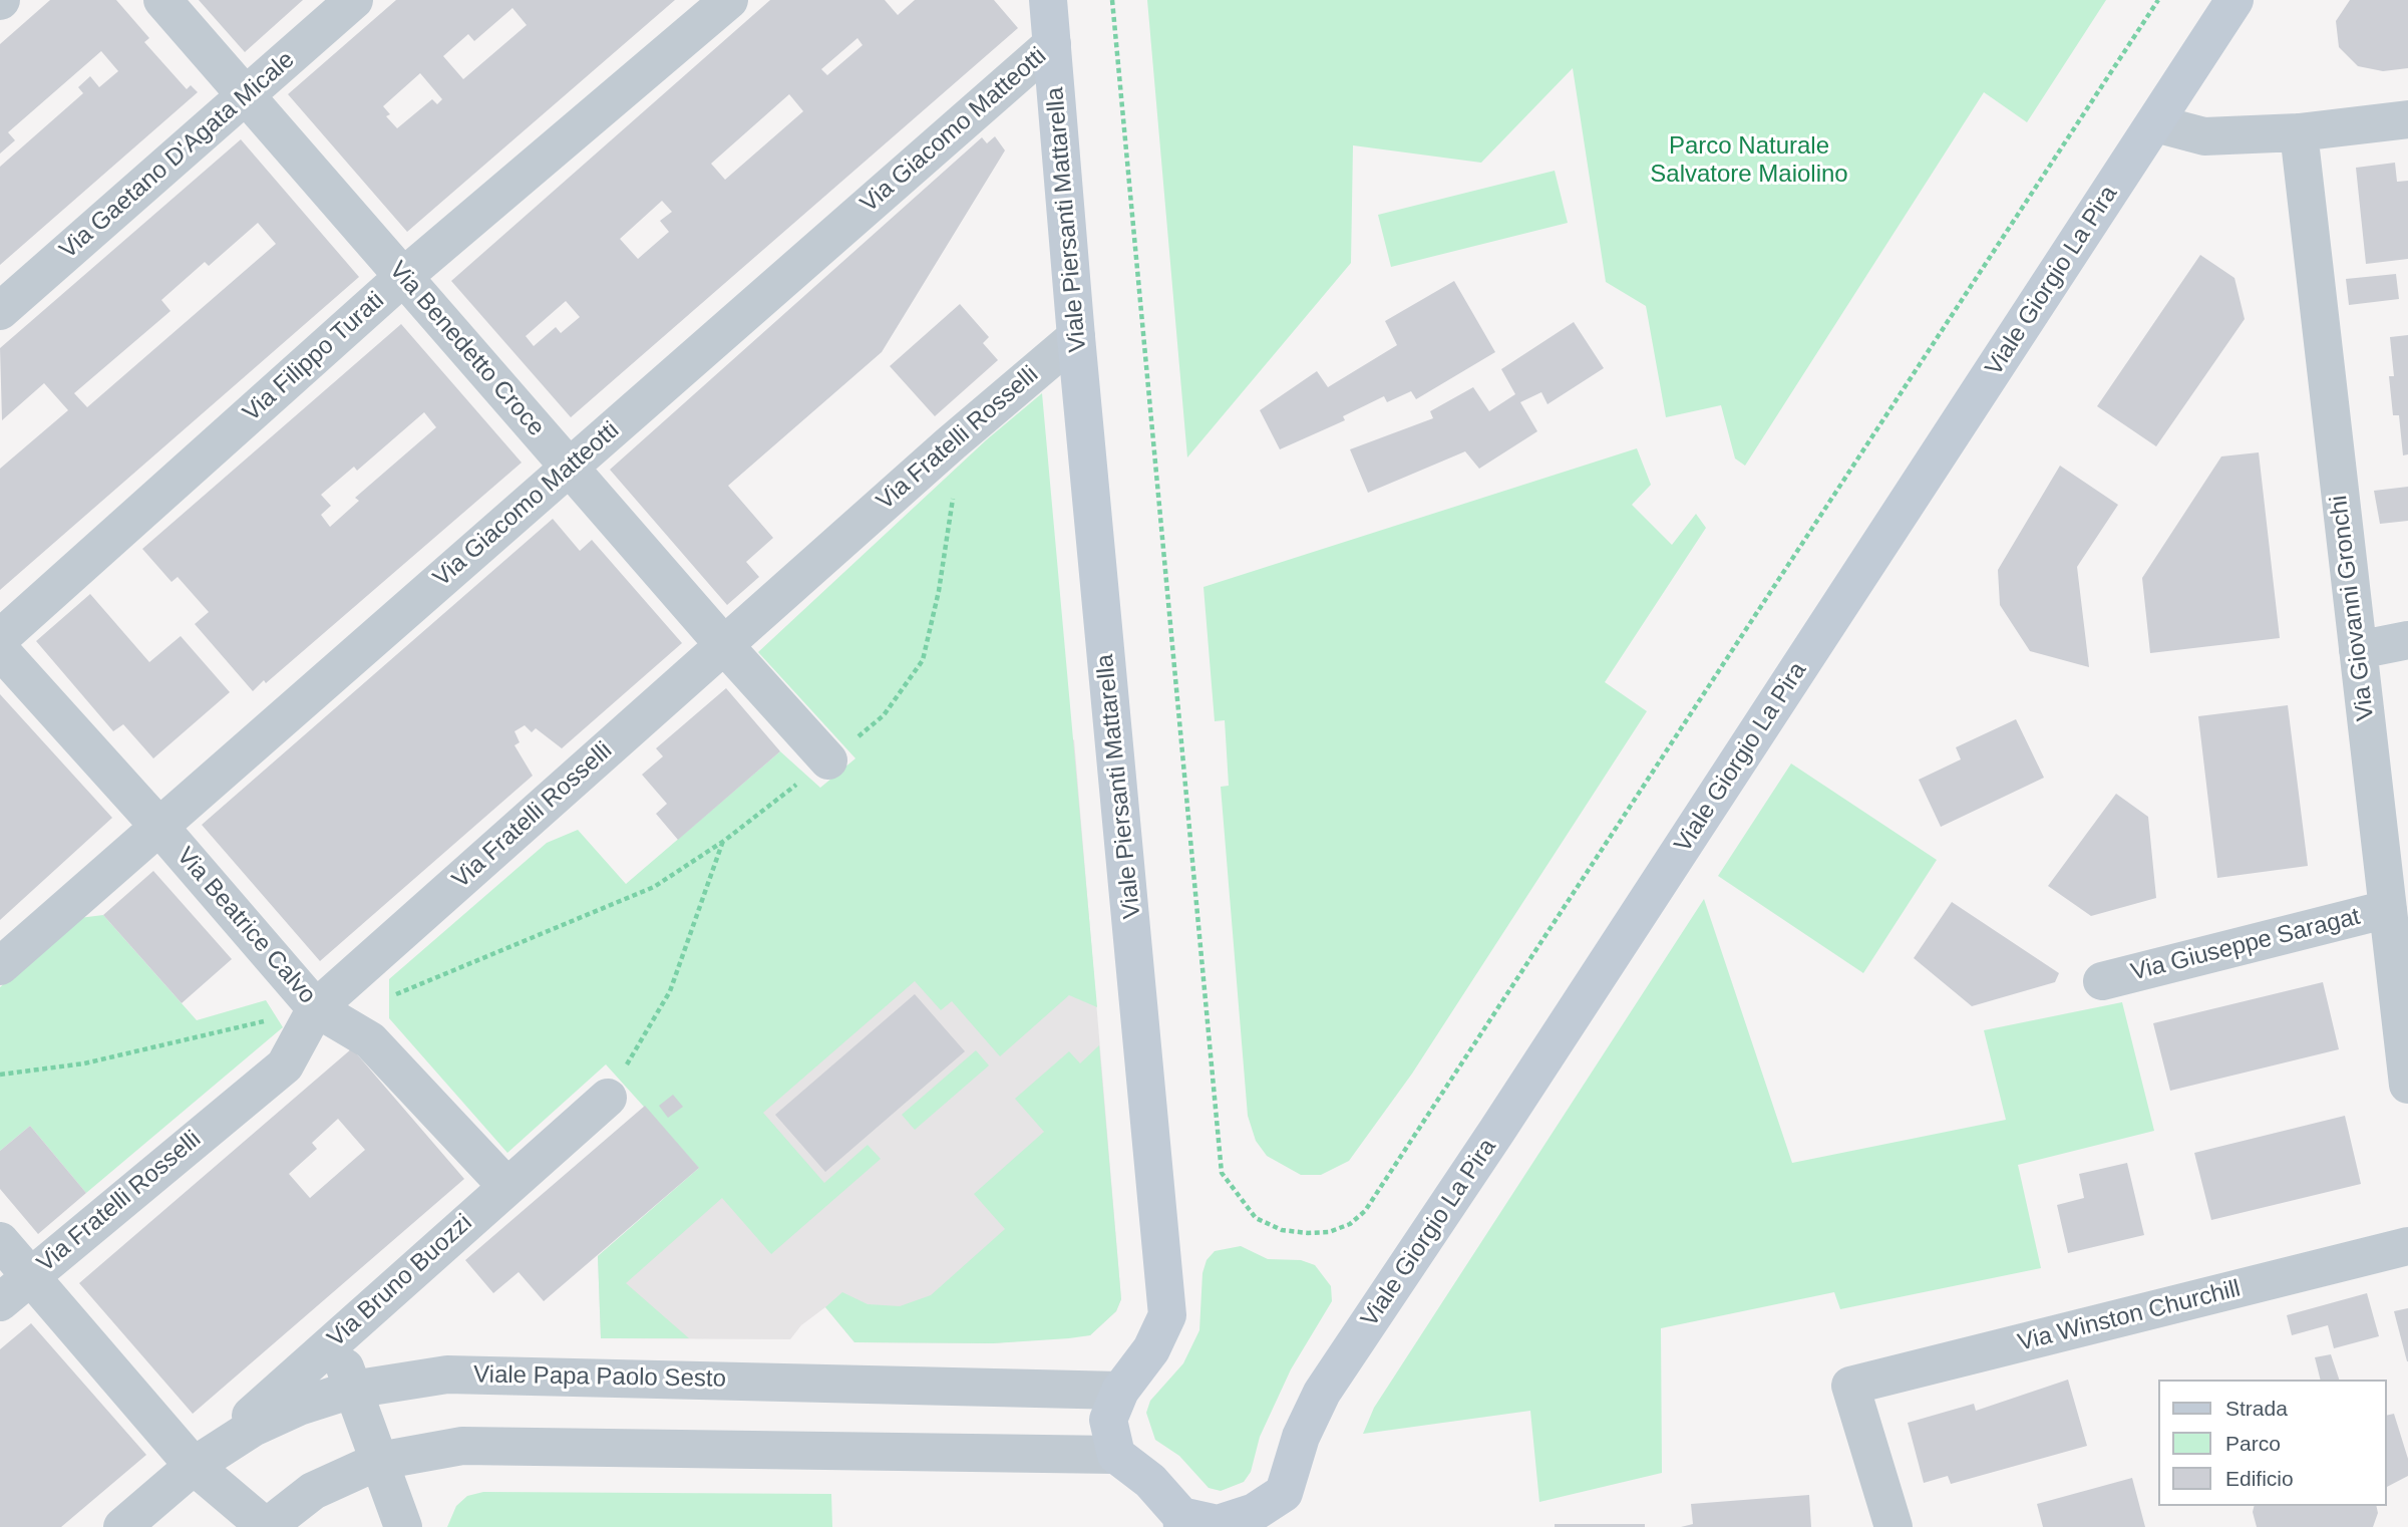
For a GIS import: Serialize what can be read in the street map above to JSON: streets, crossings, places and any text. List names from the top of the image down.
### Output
{
  "streets": {
    "street": [
      "Via Giacomo Matteotti",
      "Via Gaetano D'Agata Micale",
      "Viale Piersanti Mattarella",
      "Viale Giorgio La Pira",
      "Via Benedetto Croce",
      "Via Filippo Turati",
      "Via Fratelli Rosselli",
      "Via Giovanni Gronchi",
      "Via Beatrice Calvo",
      "Via Giuseppe Saragat",
      "Via Bruno Buozzi",
      "Via Winston Churchill",
      "Viale Papa Paolo Sesto"
    ]
  },
  "crossings": [
    ["Via Giacomo Matteotti", "Viale Piersanti Mattarella"],
    ["Via Giacomo Matteotti", "Via Benedetto Croce"],
    ["Via Giacomo Matteotti", "Via Beatrice Calvo"],
    ["Via Gaetano D'Agata Micale", "Via Benedetto Croce"],
    ["Viale Piersanti Mattarella", "Via Fratelli Rosselli"],
    ["Viale Piersanti Mattarella", "Viale Papa Paolo Sesto"],
    ["Via Benedetto Croce", "Via Filippo Turati"],
    ["Via Benedetto Croce", "Via Fratelli Rosselli"],
    ["Via Fratelli Rosselli", "Via Beatrice Calvo"],
    ["Via Giovanni Gronchi", "Via Giuseppe Saragat"],
    ["Via Beatrice Calvo", "Via Bruno Buozzi"],
    ["Via Bruno Buozzi", "Viale Papa Paolo Sesto"]
  ],
  "parks": ["Parco Naturale Salvatore Maiolino"],
  "legend": ["Strada", "Parco", "Edificio"]
}
